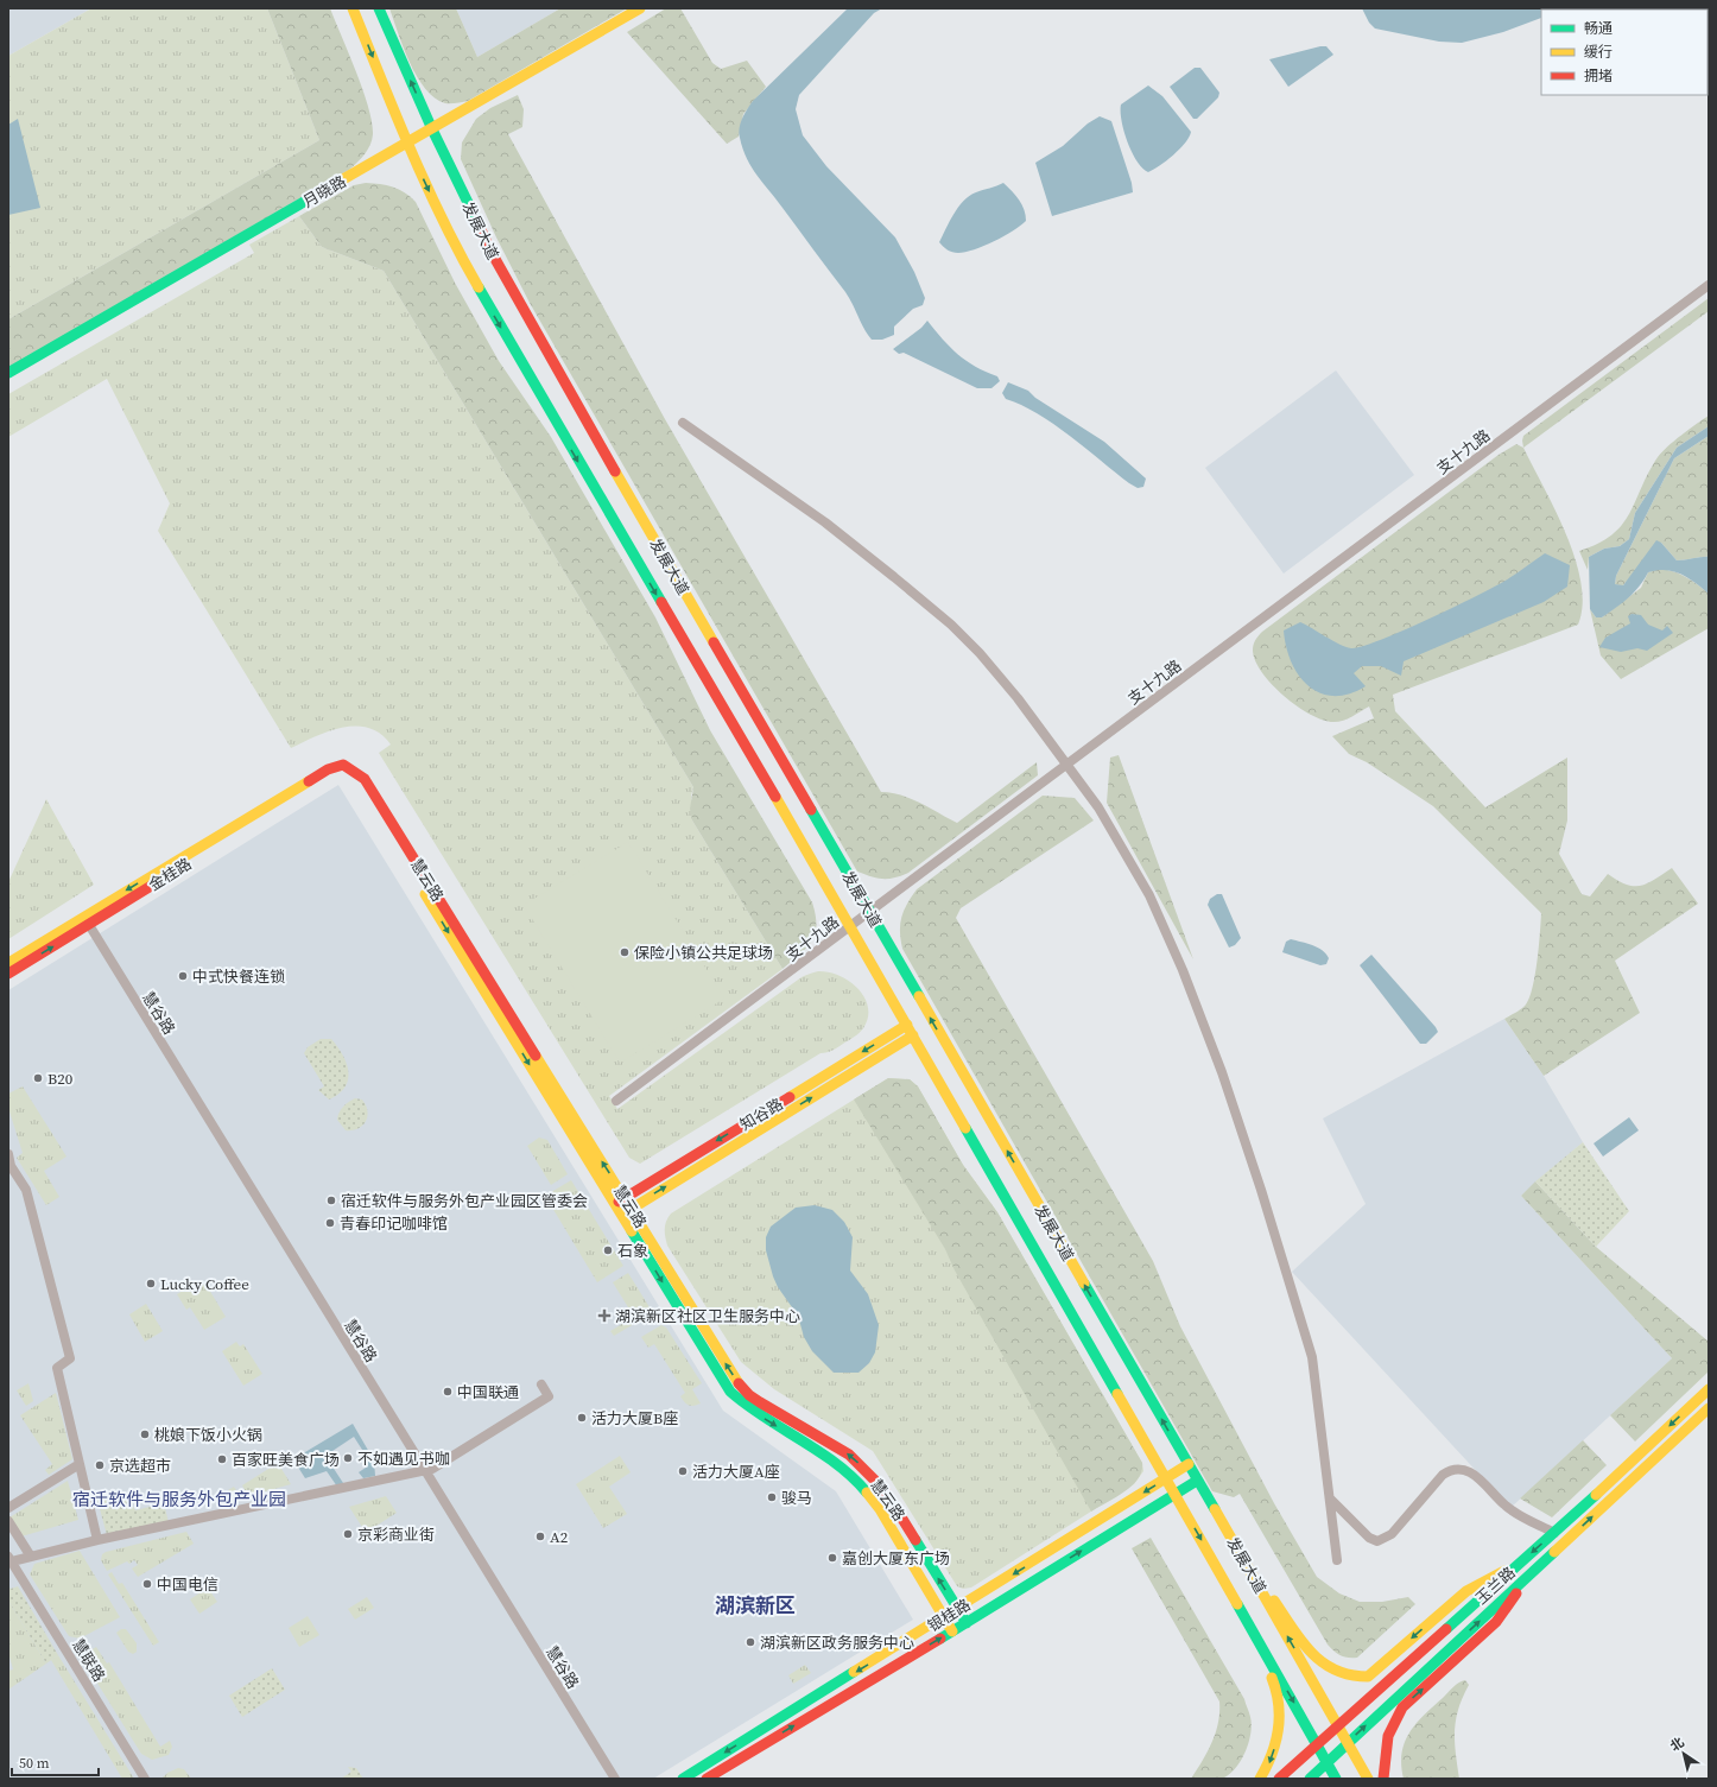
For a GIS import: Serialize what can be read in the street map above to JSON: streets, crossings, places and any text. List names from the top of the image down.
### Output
{
  "streets": {
    "street": [
      "月晓路",
      "发展大道",
      "支十九路",
      "金桂路",
      "慧云路",
      "慧谷路",
      "知谷路",
      "玉兰路",
      "银桂路",
      "慧联路"
    ]
  },
  "crossings": [
    ["月晓路", "发展大道"],
    ["发展大道", "支十九路"],
    ["发展大道", "知谷路"],
    ["发展大道", "玉兰路"],
    ["发展大道", "银桂路"],
    ["金桂路", "慧云路"],
    ["金桂路", "慧谷路"],
    ["慧云路", "知谷路"],
    ["慧云路", "银桂路"]
  ],
  "districts": ["宿迁软件与服务外包产业园", "湖滨新区"],
  "places": {
    "other": [
      "保险小镇公共足球场",
      "中式快餐连锁",
      "B20",
      "宿迁软件与服务外包产业园区管委会",
      "青春印记咖啡馆",
      "石象",
      "Lucky Coffee",
      "中国联通",
      "活力大厦B座",
      "桃娘下饭小火锅",
      "不如遇见书咖",
      "百家旺美食广场",
      "京选超市",
      "活力大厦A座",
      "骏马",
      "京彩商业街",
      "A2",
      "嘉创大厦东广场",
      "中国电信",
      "湖滨新区政务服务中心"
    ],
    "health": ["湖滨新区社区卫生服务中心"]
  },
  "legend": ["畅通", "缓行", "拥堵"],
  "scale_bar": "50 m",
  "north": "top left"
}
